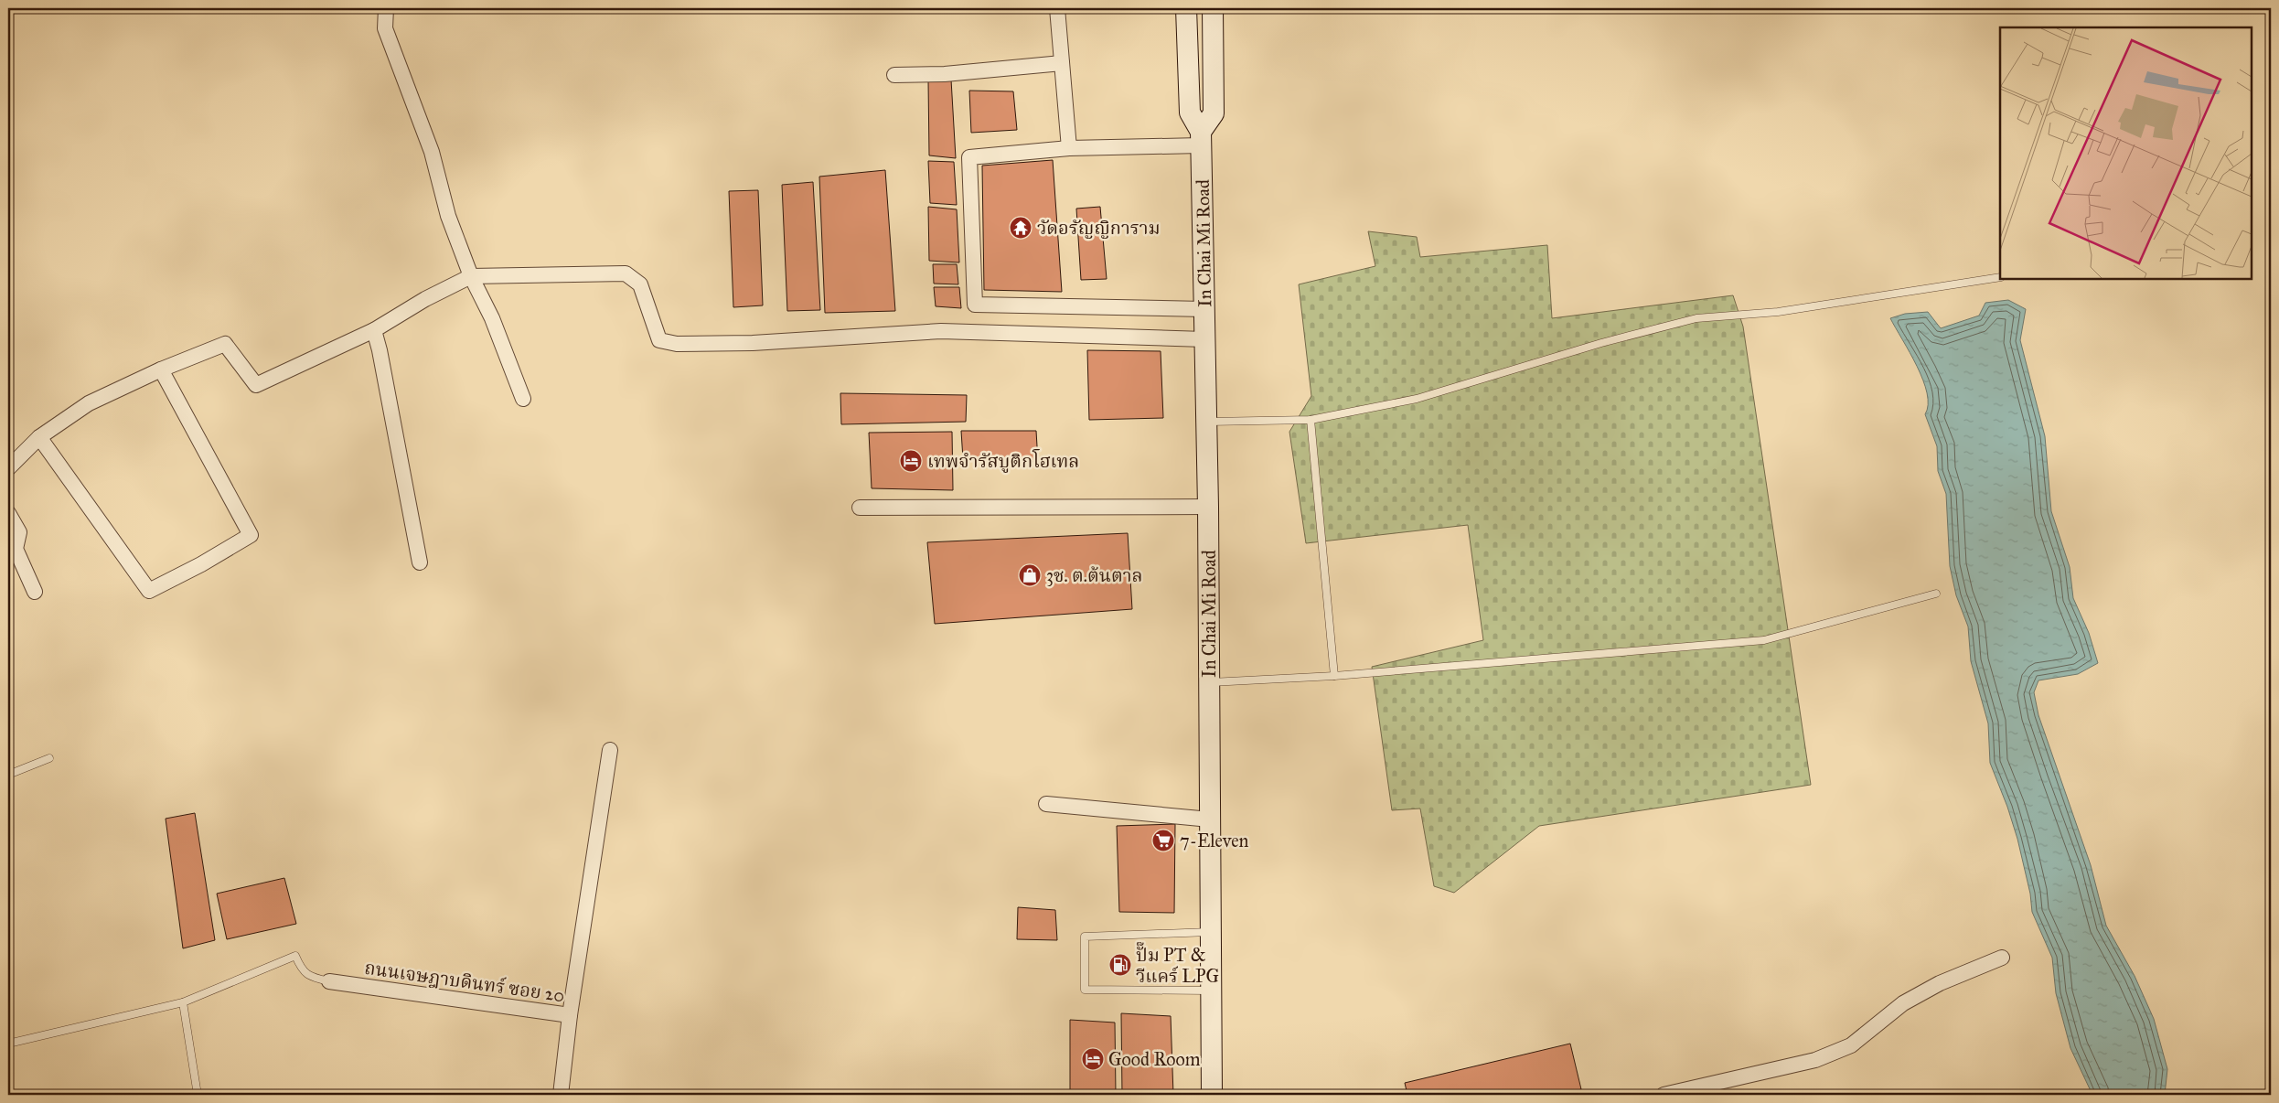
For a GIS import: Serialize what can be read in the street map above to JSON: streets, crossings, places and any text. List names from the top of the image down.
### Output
{
  "streets": {
    "main road": ["In Chai Mi Road"],
    "street": ["ถนนเจษฎาบดินทร์ ซอย 20"]
  },
  "places": {
    "temple": ["วัดอรัญญิการาม"],
    "hotel": ["เทพจำรัสบูติกโฮเทล", "Good Room"],
    "shop": ["3ช. ต.ต้นตาล"],
    "supermarket": ["7-Eleven"],
    "fuel station": ["ปั๊ม PT & วีแคร์ LPG"]
  }
}
